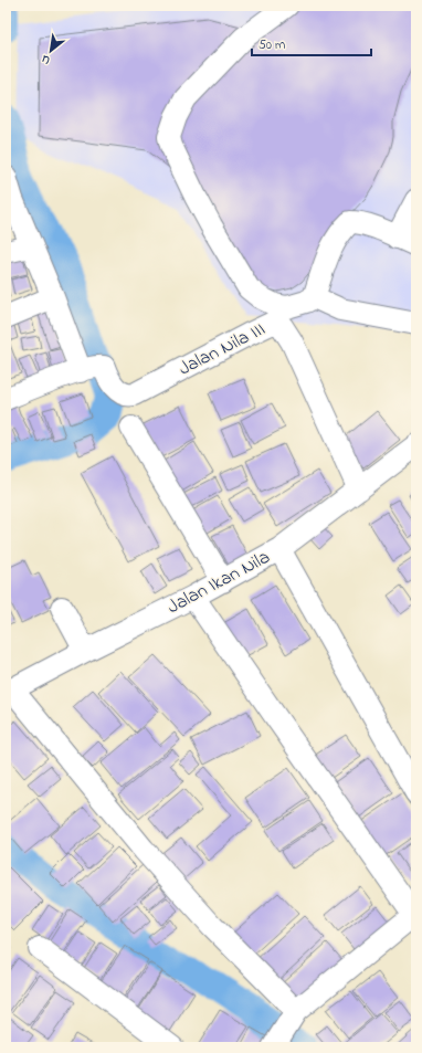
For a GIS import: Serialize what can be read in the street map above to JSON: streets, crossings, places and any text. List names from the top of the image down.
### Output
{
  "streets": {
    "street": ["Jalan Nila III", "Jalan Ikan Nila"]
  },
  "crossings": [
    ["Jalan Nila III", "Jalan Ikan Nila"]
  ],
  "scale_bar": "50 m",
  "north": "bottom left"
}
